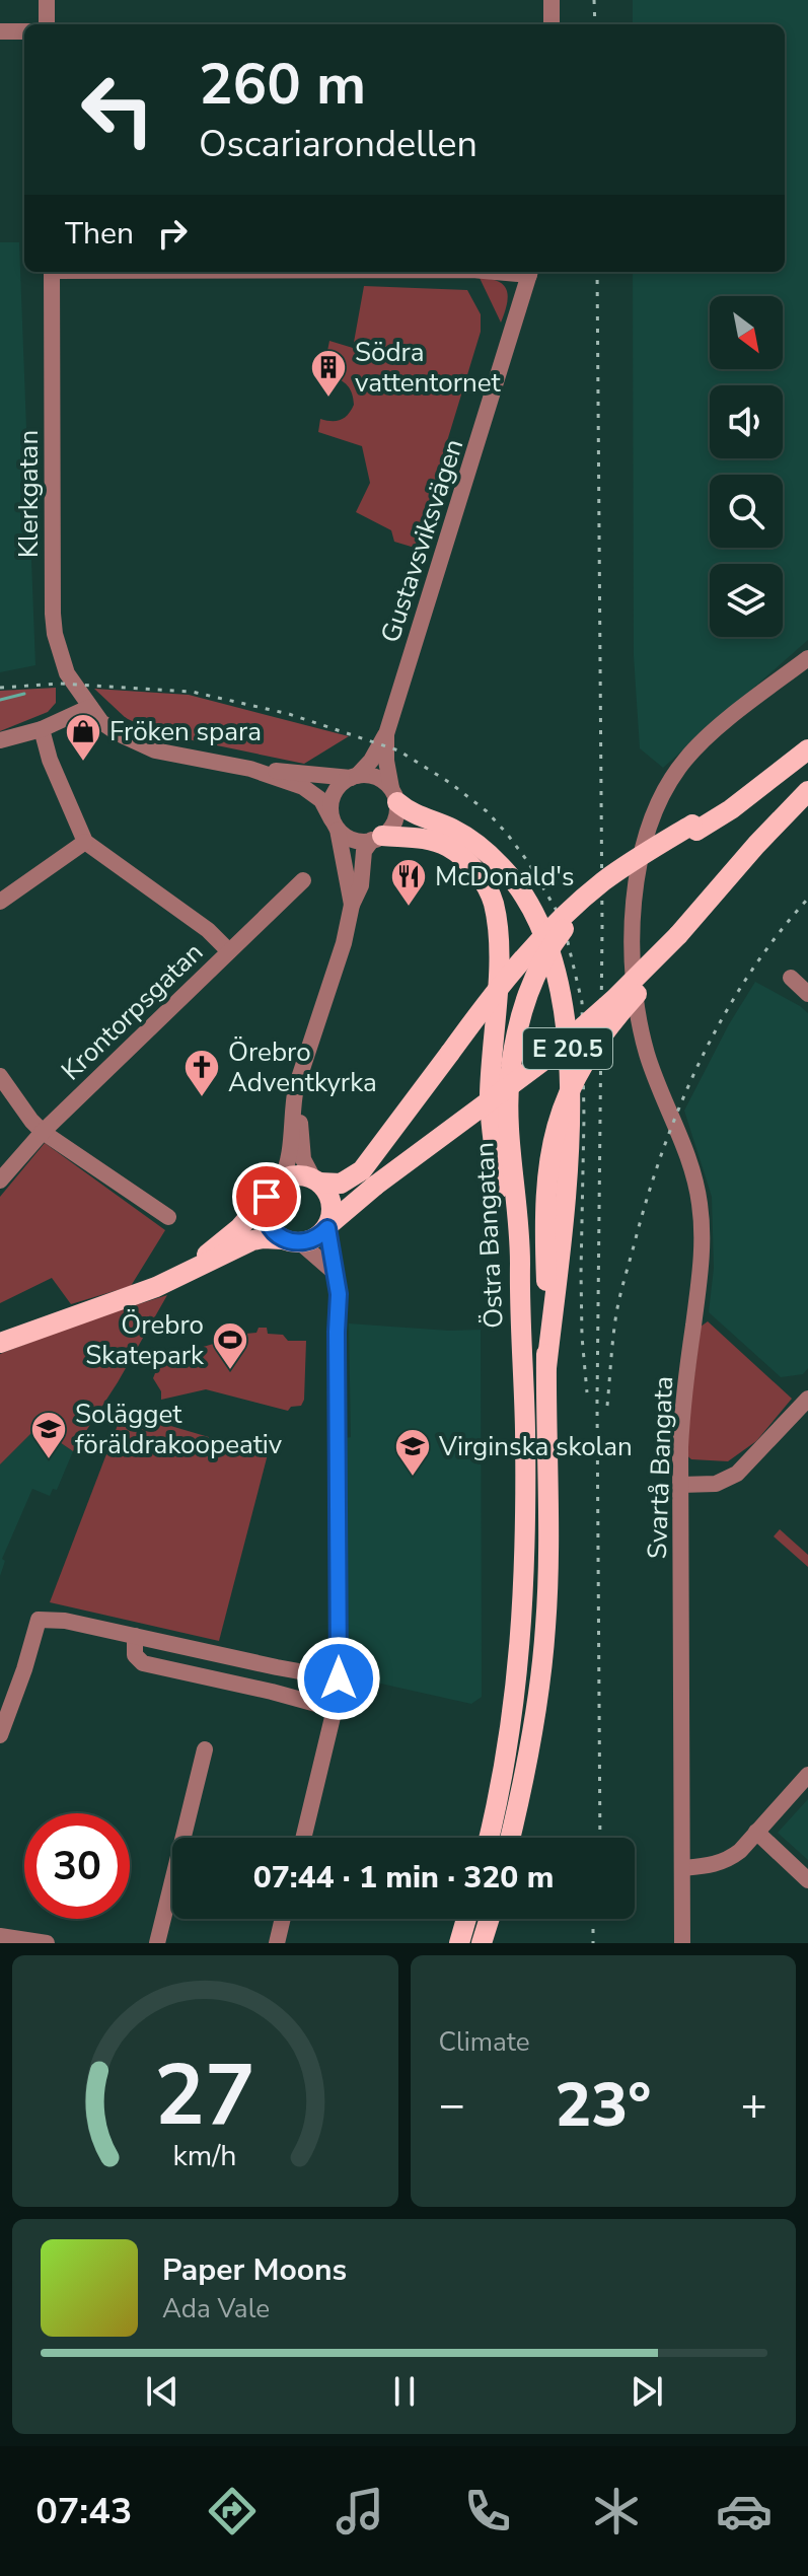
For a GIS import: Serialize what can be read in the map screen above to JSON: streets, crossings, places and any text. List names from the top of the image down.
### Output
{
  "streets": {
    "main road": ["E 20.5", "Östra Bangatan"],
    "street": [
      "Klerkgatan",
      "Gustavsviksvägen",
      "Krontorpsgatan",
      "Svartå Bangata"
    ]
  },
  "crossings": [
    ["Gustavsviksvägen", "E 20.5"],
    ["E 20.5", "Östra Bangatan"]
  ],
  "places": {
    "building": ["Södra vattentornet"],
    "shop": ["Fröken spara"],
    "restaurant": ["McDonald's"],
    "church": ["Örebro Adventkyrka"],
    "sports": ["Örebro Skatepark"],
    "school or university": ["Solägget föräldrakoopeativ", "Virginska skolan"]
  },
  "north": "bottom right",
  "page": {
    "turn": ["260 m", "Oscariarondellen"],
    "then": "Then",
    "limit": "30",
    "trip": "07:44 · 1 min · 320 m",
    "tile": "Climate",
    "heat": ["−", "23°", "+"],
    "song": ["Paper Moons", "Ada Vale"],
    "tabs": "07:43",
    "gauge": ["27", "km/h"]
  }
}
